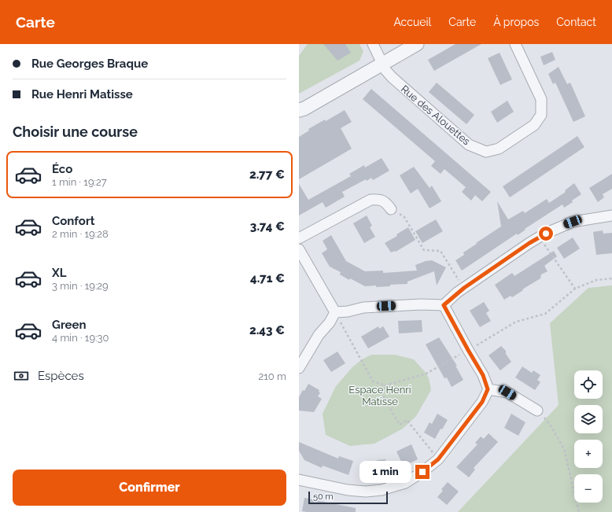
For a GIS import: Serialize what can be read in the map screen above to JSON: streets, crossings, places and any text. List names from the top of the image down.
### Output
{
  "streets": {
    "street": ["Rue des Alouettes"]
  },
  "parks": ["Espace Henri Matisse"],
  "scale_bar": "50 m",
  "page": {
    "header": "Carte",
    "nav": [
      "Accueil",
      "Carte",
      "À propos",
      "Contact"
    ],
    "banner": ["Rue Georges Braque", "Rue Henri Matisse"],
    "heading": "Choisir une course",
    "list": [
      {
        "name": "Éco",
        "note": "1 min · 19:27",
        "value": "2.77 €"
      },
      {
        "name": "Confort",
        "note": "2 min · 19:28",
        "value": "3.74 €"
      },
      {
        "name": "XL",
        "note": "3 min · 19:29",
        "value": "4.71 €"
      },
      {
        "name": "Green",
        "note": "4 min · 19:30",
        "value": "2.43 €"
      }
    ],
    "pay": ["Espèces", "210 m"],
    "map_buttons": ["+", "−"],
    "bubble": "1 min",
    "buttons": "Confirmer",
    "scale": "50 m"
  }
}
